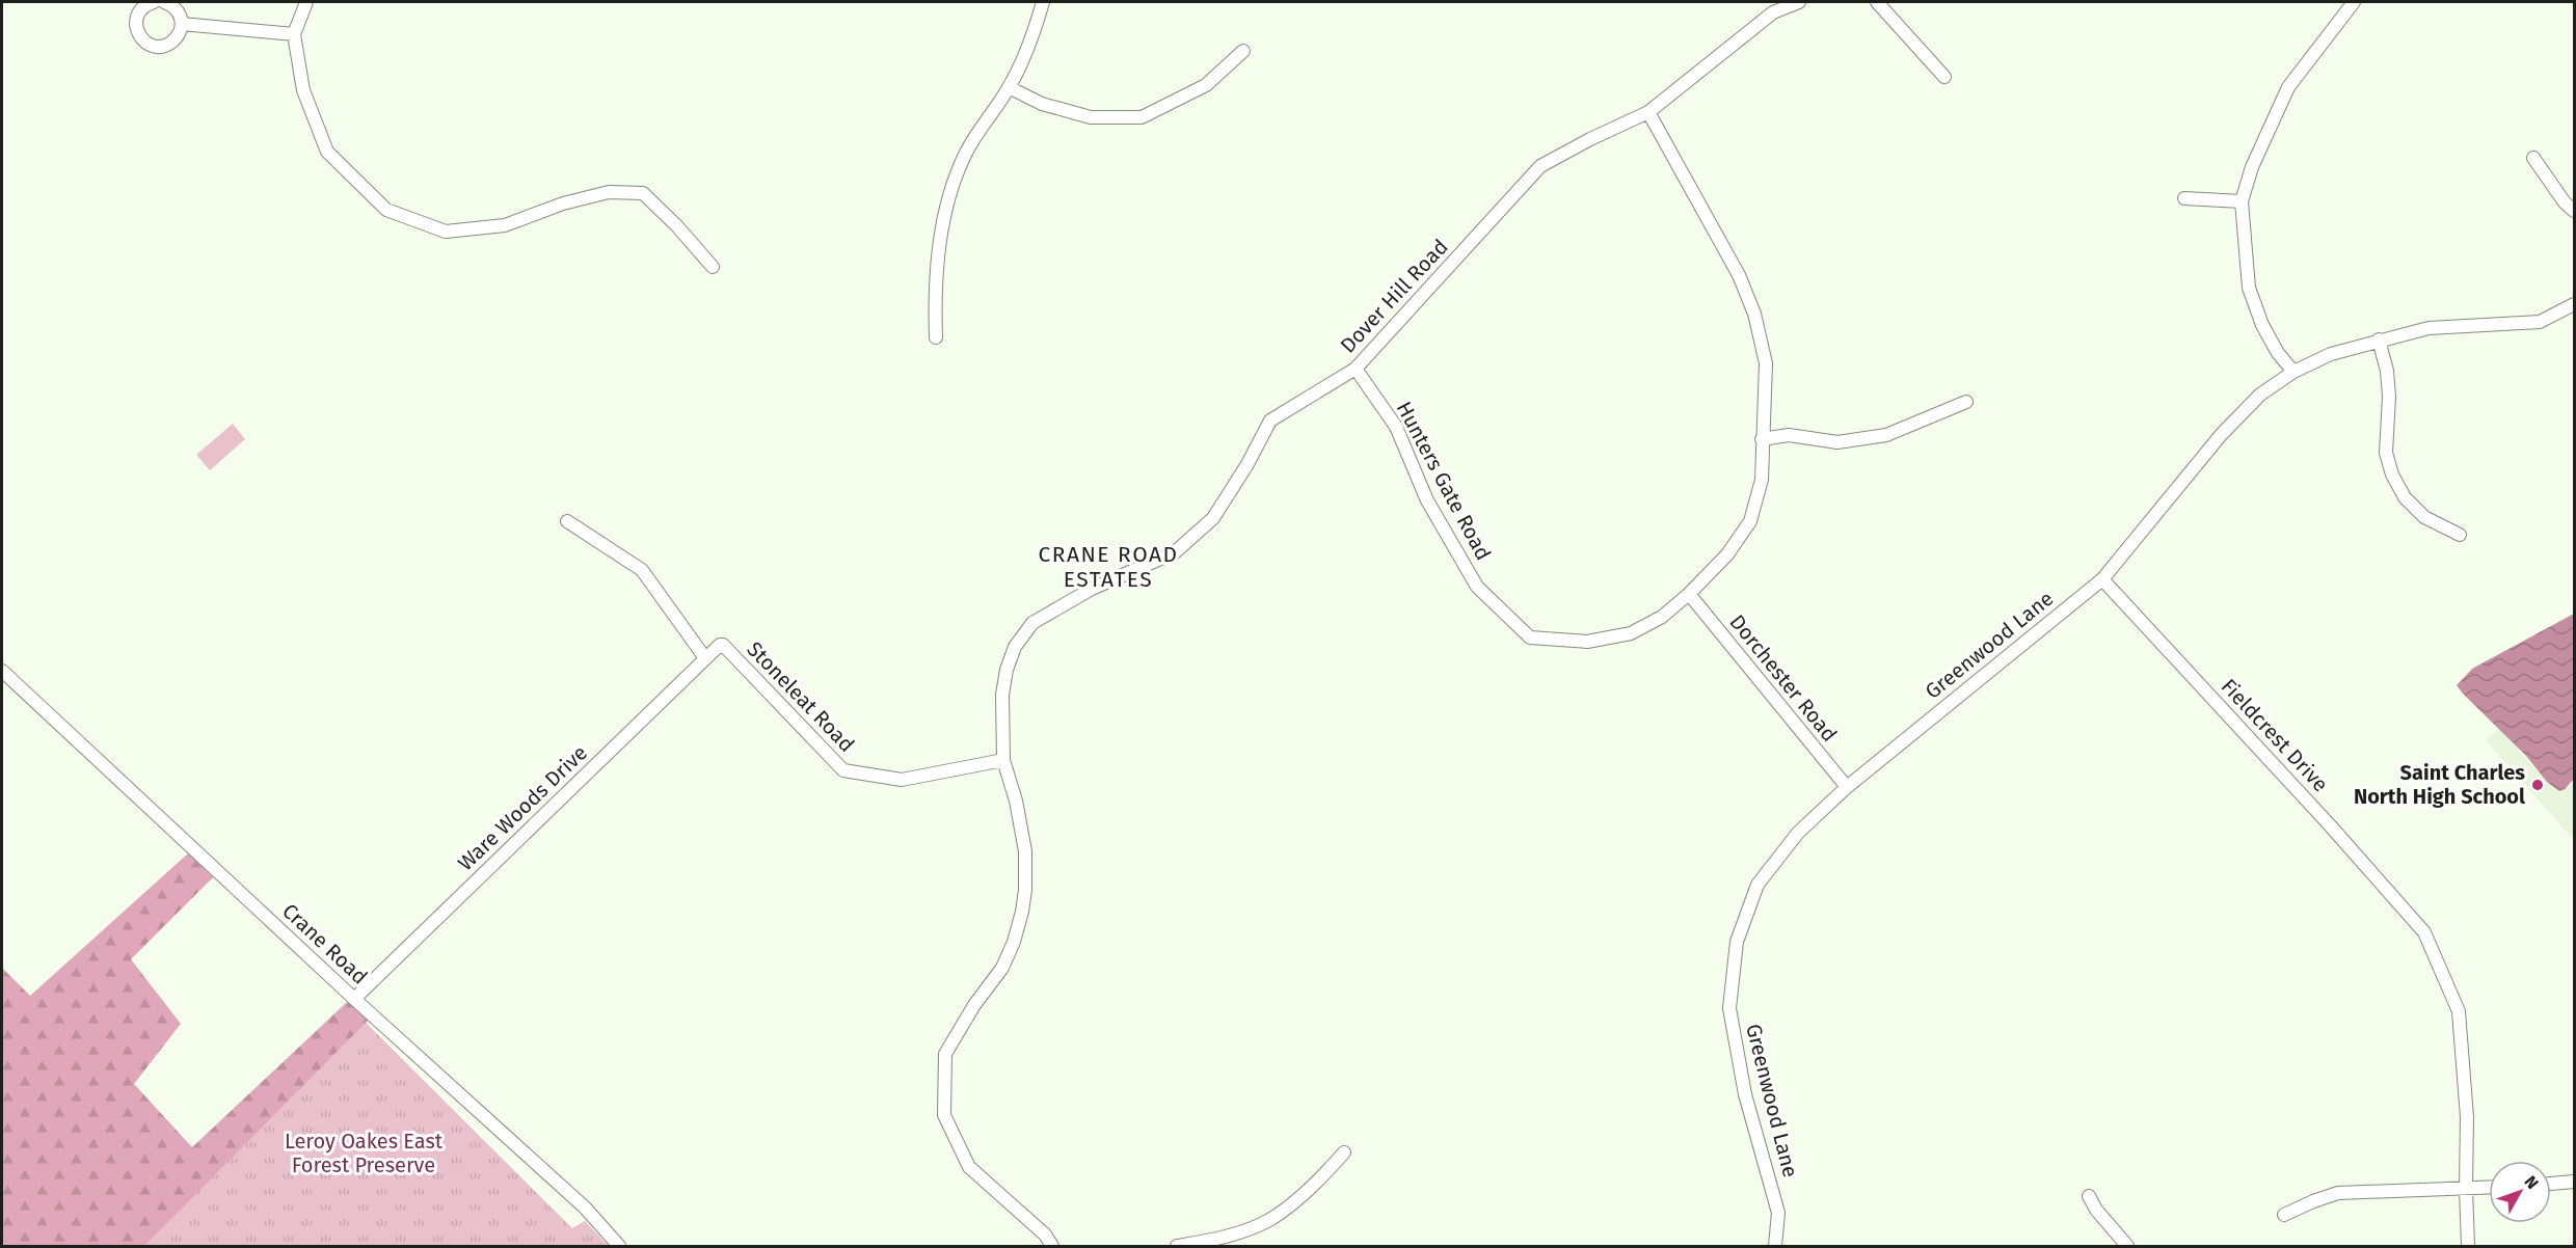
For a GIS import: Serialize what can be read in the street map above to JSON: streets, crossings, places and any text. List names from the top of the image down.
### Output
{
  "streets": {
    "street": [
      "Dover Hill Road",
      "Hunters Gate Road",
      "Greenwood Lane",
      "Dorchester Road",
      "Stoneleat Road",
      "Fieldcrest Drive",
      "Ware Woods Drive",
      "Crane Road"
    ]
  },
  "crossings": [
    ["Dover Hill Road", "Hunters Gate Road"],
    ["Dover Hill Road", "Stoneleat Road"],
    ["Hunters Gate Road", "Dorchester Road"],
    ["Greenwood Lane", "Dorchester Road"],
    ["Greenwood Lane", "Fieldcrest Drive"],
    ["Stoneleat Road", "Ware Woods Drive"],
    ["Ware Woods Drive", "Crane Road"]
  ],
  "districts": ["CRANE ROAD ESTATES"],
  "parks": ["Leroy Oakes East Forest Preserve"],
  "places": ["Saint Charles North High School"],
  "north": "top right"
}
